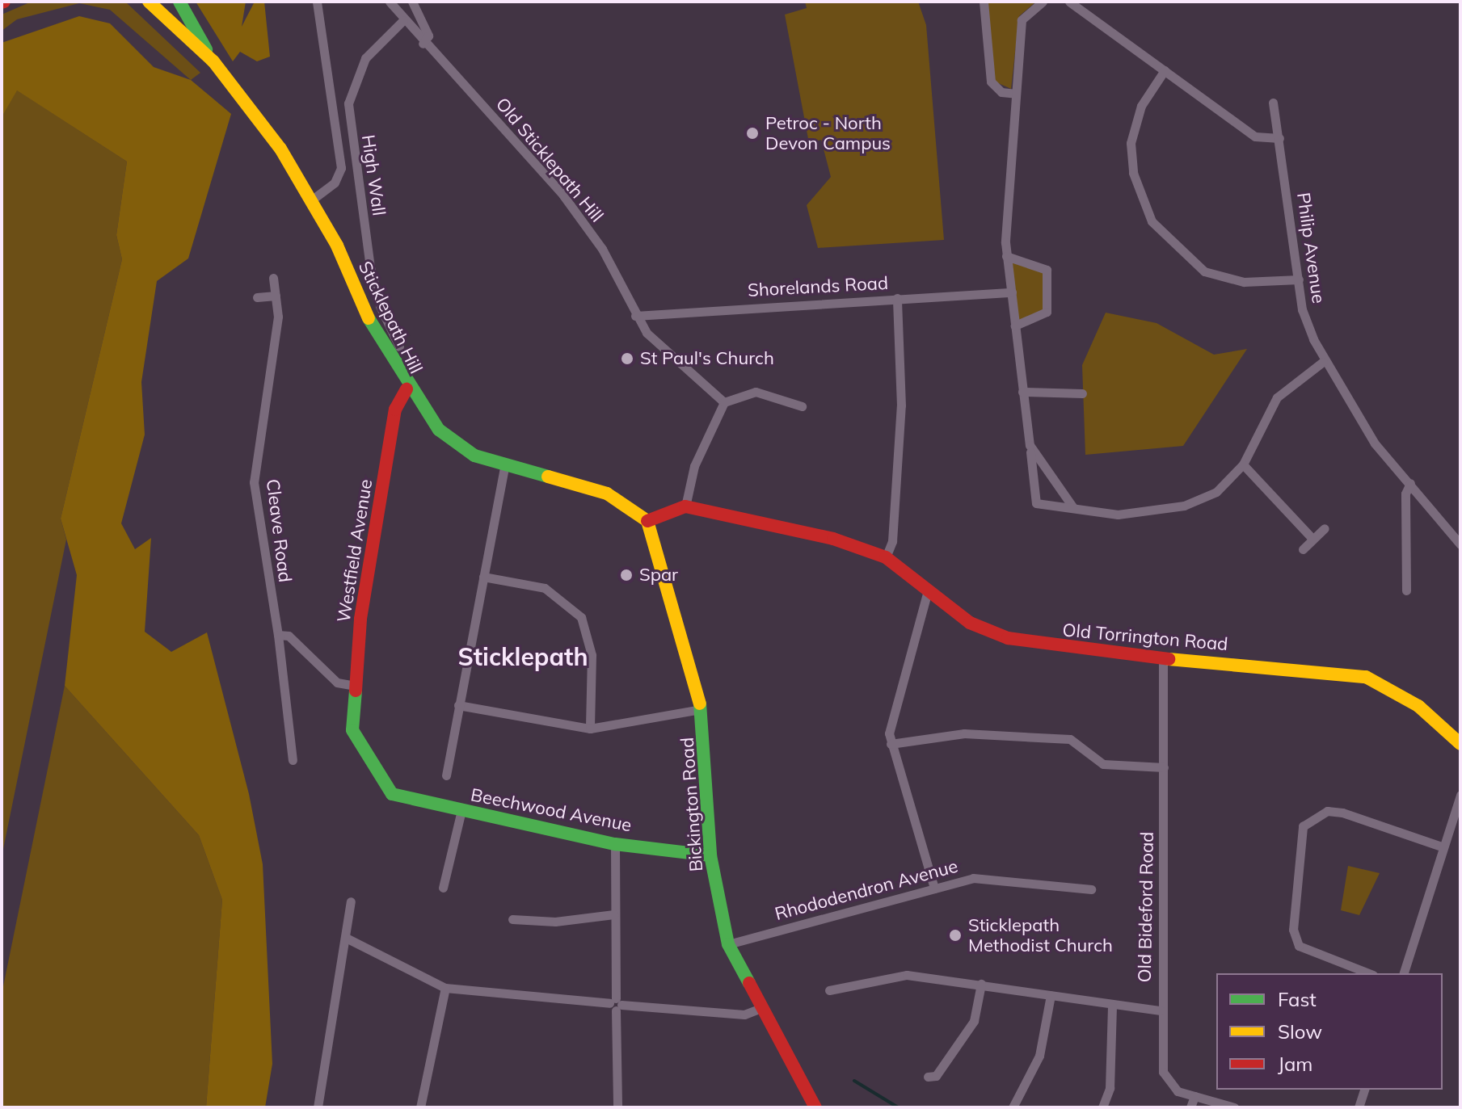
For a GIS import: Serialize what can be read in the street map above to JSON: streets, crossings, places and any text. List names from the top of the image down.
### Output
{
  "streets": {
    "street": [
      "Old Sticklepath Hill",
      "High Wall",
      "Philip Avenue",
      "Shorelands Road",
      "Sticklepath Hill",
      "Cleave Road",
      "Westfield Avenue",
      "Old Torrington Road",
      "Bickington Road",
      "Beechwood Avenue",
      "Rhododendron Avenue",
      "Old Bideford Road"
    ]
  },
  "crossings": [
    ["Old Sticklepath Hill", "High Wall"],
    ["Old Sticklepath Hill", "Shorelands Road"],
    ["Shorelands Road", "Old Torrington Road"],
    ["Sticklepath Hill", "Westfield Avenue"],
    ["Sticklepath Hill", "Bickington Road"],
    ["Westfield Avenue", "Beechwood Avenue"],
    ["Old Torrington Road", "Old Bideford Road"],
    ["Bickington Road", "Beechwood Avenue"],
    ["Bickington Road", "Rhododendron Avenue"]
  ],
  "districts": ["Sticklepath"],
  "places": [
    "Petroc - North Devon Campus",
    "St Paul's Church",
    "Spar",
    "Sticklepath Methodist Church"
  ],
  "legend": ["Fast", "Slow", "Jam"]
}
